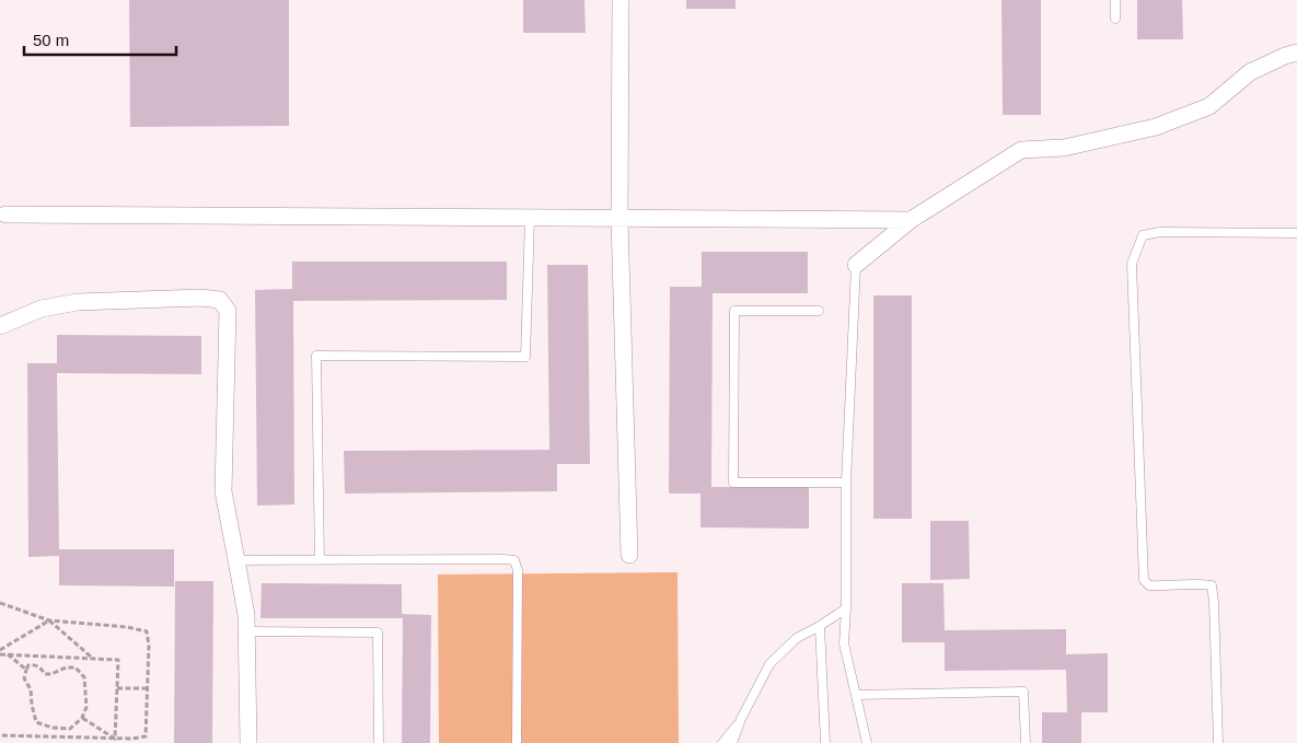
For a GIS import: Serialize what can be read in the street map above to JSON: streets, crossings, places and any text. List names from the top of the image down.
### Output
{
  "scale_bar": "50 m"
}
